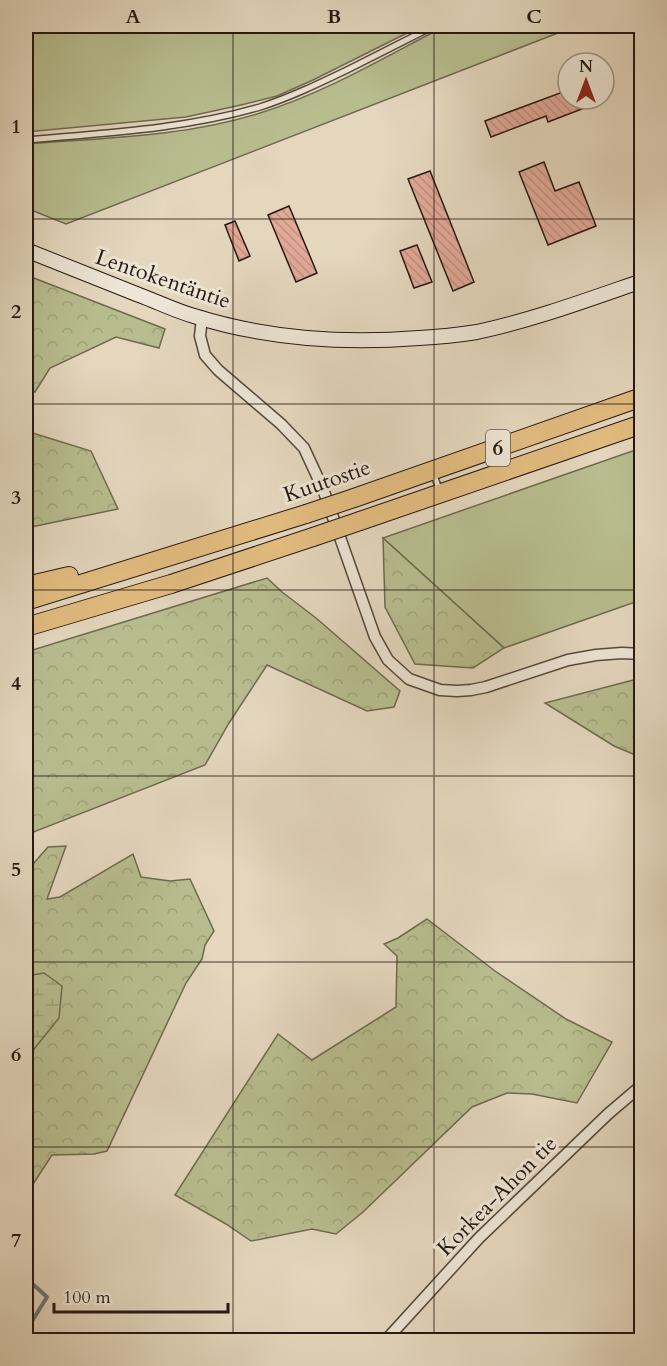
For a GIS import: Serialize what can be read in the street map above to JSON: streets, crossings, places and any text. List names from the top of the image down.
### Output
{
  "streets": {
    "highway": ["6", "Kuutostie"],
    "street": ["Lentokentäntie", "Korkea-Ahon tie"]
  },
  "scale_bar": "100 m",
  "north": "top",
  "grid": {
    "columns": ["A", "B", "C"],
    "rows": [
      "1",
      "2",
      "3",
      "4",
      "5",
      "6",
      "7"
    ]
  }
}
